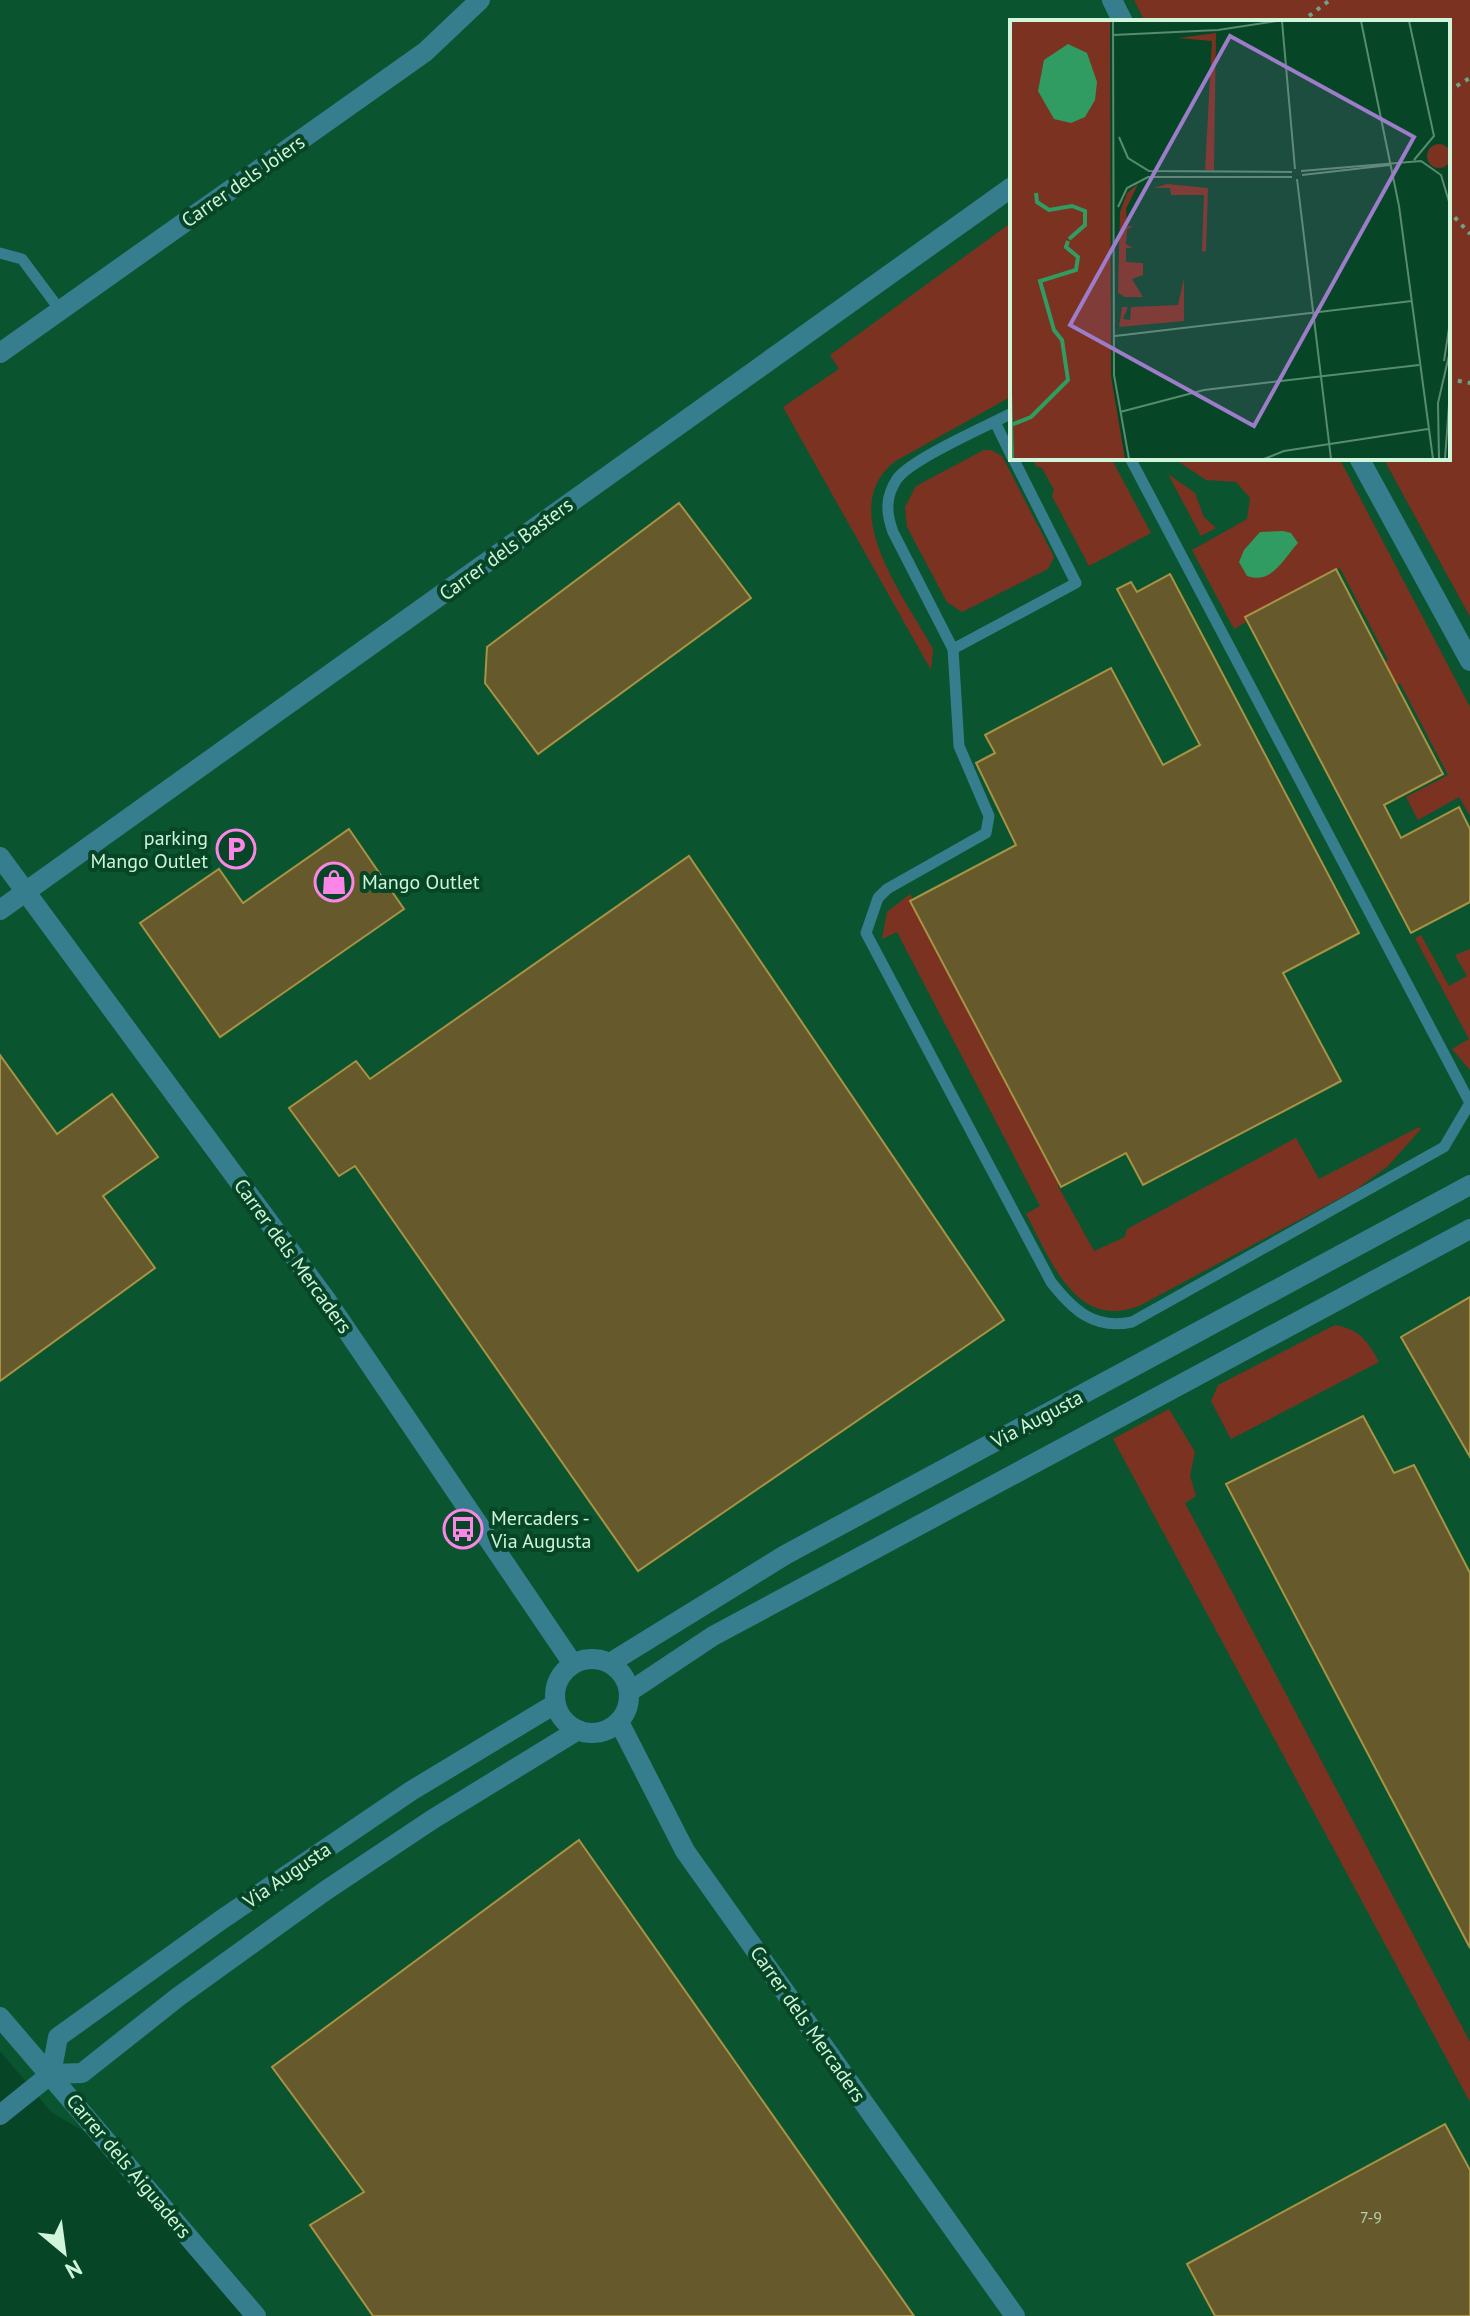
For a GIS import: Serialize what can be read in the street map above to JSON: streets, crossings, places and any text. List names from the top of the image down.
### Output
{
  "streets": {
    "street": [
      "Carrer dels Joiers",
      "Carrer dels Basters",
      "Carrer dels Mercaders",
      "Via Augusta",
      "Carrer dels Aiguaders"
    ]
  },
  "crossings": [
    ["Carrer dels Basters", "Carrer dels Mercaders"],
    ["Carrer dels Mercaders", "Via Augusta"],
    ["Via Augusta", "Carrer dels Aiguaders"]
  ],
  "places": {
    "parking": ["parking Mango Outlet"],
    "shop": ["Mango Outlet"],
    "bus stop": ["Mercaders - Via Augusta"]
  },
  "house_numbers": ["7-9"],
  "north": "bottom right"
}
